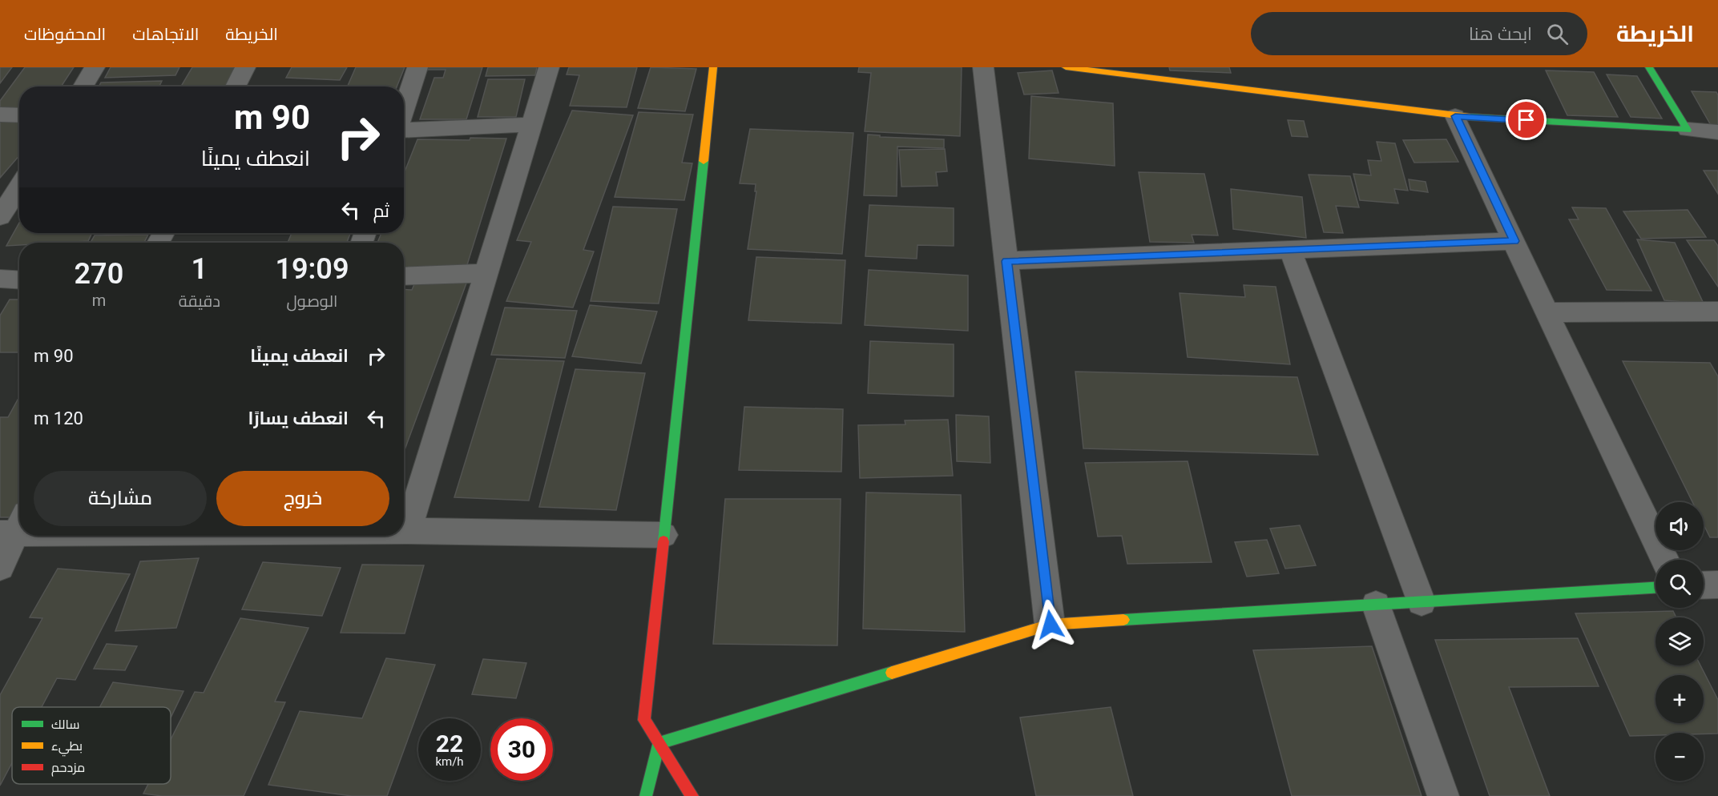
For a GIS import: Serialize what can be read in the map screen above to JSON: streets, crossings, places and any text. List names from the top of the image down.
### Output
{
  "legend": ["سالك", "بطيء", "مزدحم"],
  "page": {
    "header": "الخريطة",
    "search": "ابحث هنا",
    "nav": ["الخريطة", "الاتجاهات", "المحفوظات"],
    "turn": ["90 m", "انعطف يمينًا"],
    "then": "ثم",
    "eta": [
      "19:09",
      "الوصول",
      "1",
      "دقيقة",
      "270",
      "m"
    ],
    "list": [
      {
        "name": "انعطف يمينًا",
        "value": "90 m"
      },
      {
        "name": "انعطف يسارًا",
        "value": "120 m"
      }
    ],
    "buttons": ["خروج", "مشاركة"],
    "map_buttons": ["+", "−"],
    "speed": "22 km/h",
    "limit": "30"
  }
}
